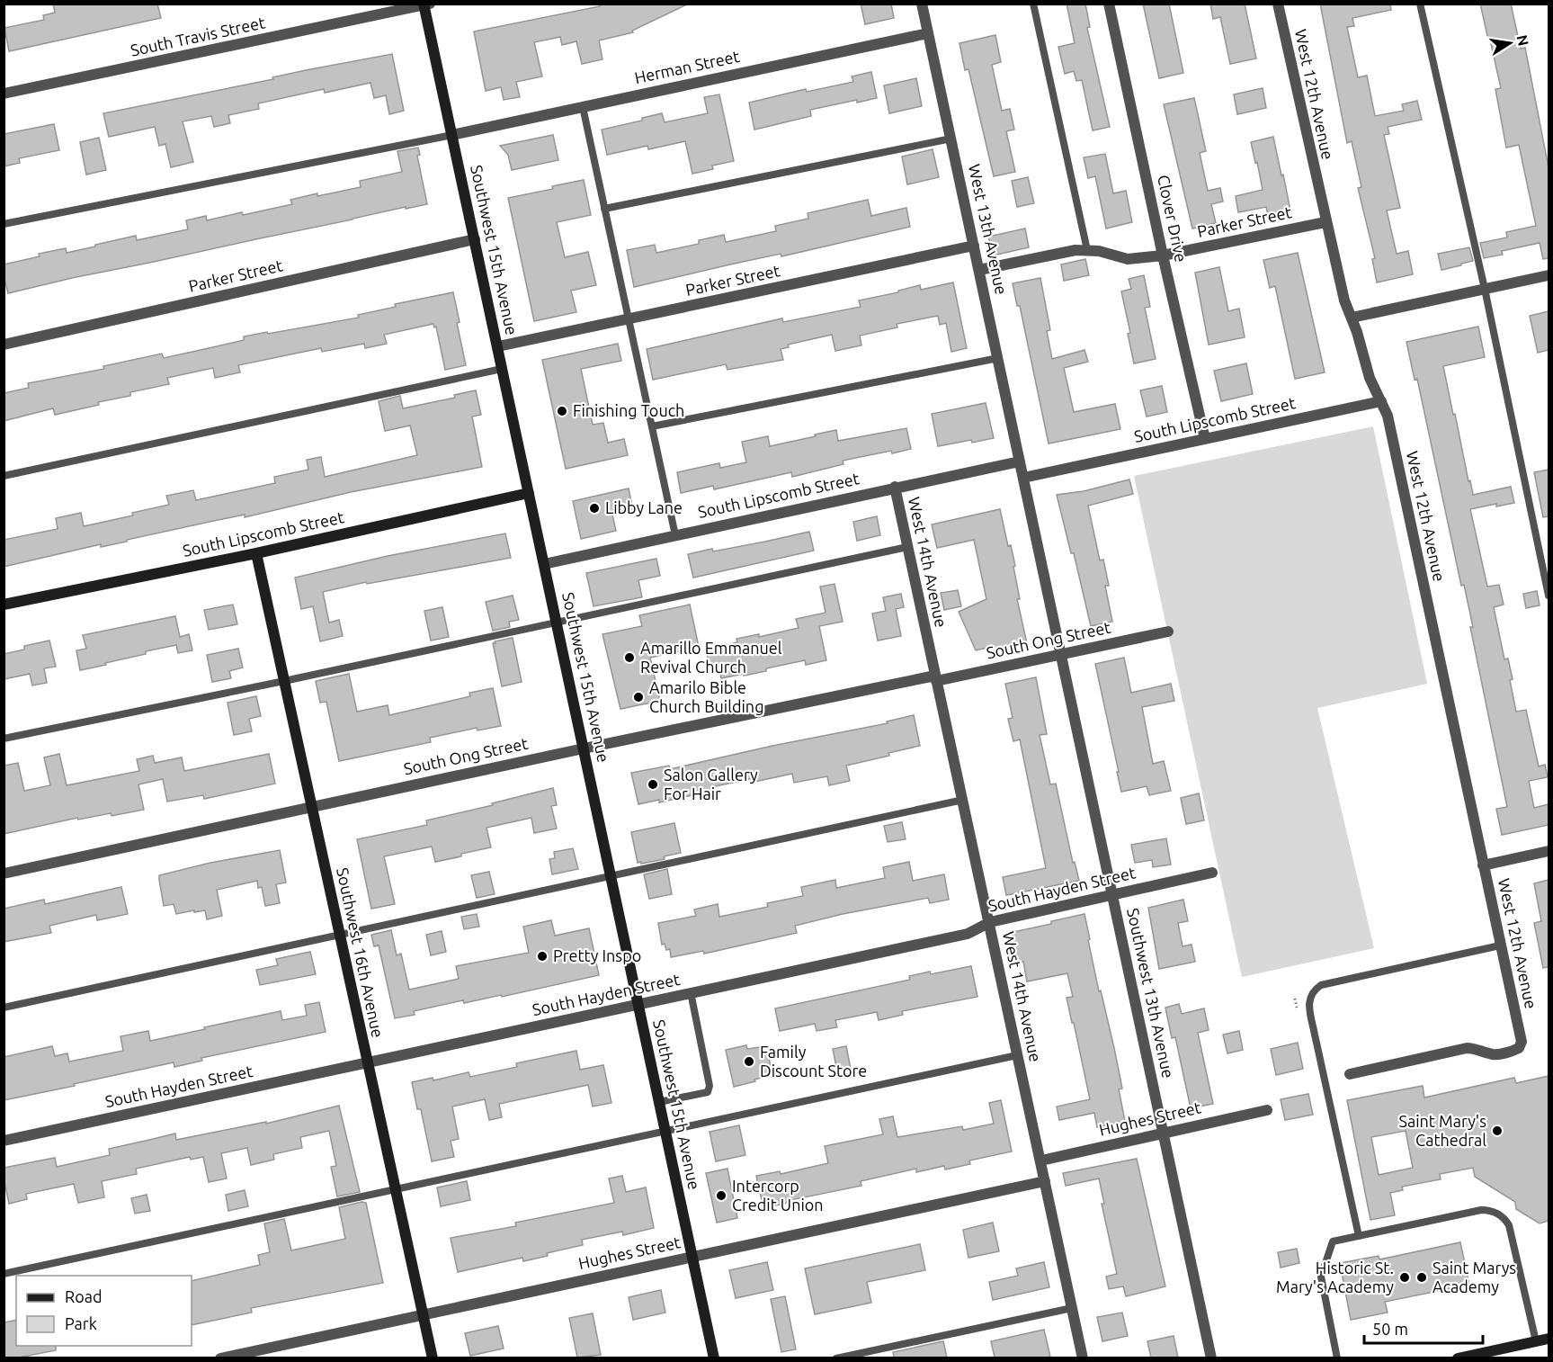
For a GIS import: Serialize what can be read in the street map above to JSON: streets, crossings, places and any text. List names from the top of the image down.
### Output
{
  "streets": {
    "main road": ["Southwest 15th Avenue", "South Lipscomb Street", "Southwest 16th Avenue"],
    "street": [
      "South Travis Street",
      "Herman Street",
      "West 12th Avenue",
      "Clover Drive",
      "Parker Street",
      "West 13th Avenue",
      "West 14th Avenue",
      "South Ong Street",
      "South Hayden Street",
      "Southwest 13th Avenue",
      "Hughes Street"
    ]
  },
  "crossings": [
    ["South Travis Street", "Southwest 15th Avenue"],
    ["Herman Street", "West 13th Avenue"],
    ["Herman Street", "Southwest 15th Avenue"],
    ["West 12th Avenue", "Parker Street"],
    ["West 12th Avenue", "South Lipscomb Street"],
    ["Clover Drive", "Parker Street"],
    ["Clover Drive", "South Lipscomb Street"],
    ["Parker Street", "West 13th Avenue"],
    ["Parker Street", "Southwest 15th Avenue"],
    ["West 13th Avenue", "South Lipscomb Street"],
    ["West 13th Avenue", "Southwest 13th Avenue"],
    ["Southwest 15th Avenue", "South Lipscomb Street"],
    ["Southwest 15th Avenue", "South Ong Street"],
    ["Southwest 15th Avenue", "South Hayden Street"],
    ["Southwest 15th Avenue", "Hughes Street"],
    ["South Lipscomb Street", "West 14th Avenue"],
    ["South Lipscomb Street", "Southwest 16th Avenue"],
    ["South Lipscomb Street", "Southwest 13th Avenue"],
    ["West 14th Avenue", "South Ong Street"],
    ["West 14th Avenue", "South Hayden Street"],
    ["West 14th Avenue", "Hughes Street"],
    ["South Ong Street", "Southwest 16th Avenue"],
    ["South Ong Street", "Southwest 13th Avenue"],
    ["South Hayden Street", "Southwest 16th Avenue"],
    ["South Hayden Street", "Southwest 13th Avenue"],
    ["Southwest 16th Avenue", "Hughes Street"],
    ["Southwest 13th Avenue", "Hughes Street"]
  ],
  "places": [
    "Finishing Touch",
    "Libby Lane",
    "Amarillo Emmanuel Revival Church",
    "Amarilo Bible Church Building",
    "Salon Gallery For Hair",
    "Pretty Inspo",
    "Family Discount Store",
    "Saint Mary's Cathedral",
    "Intercorp Credit Union",
    "Historic St. Mary's Academy",
    "Saint Marys Academy"
  ],
  "legend": ["Road", "Park"],
  "scale_bar": "50 m",
  "north": "right"
}
